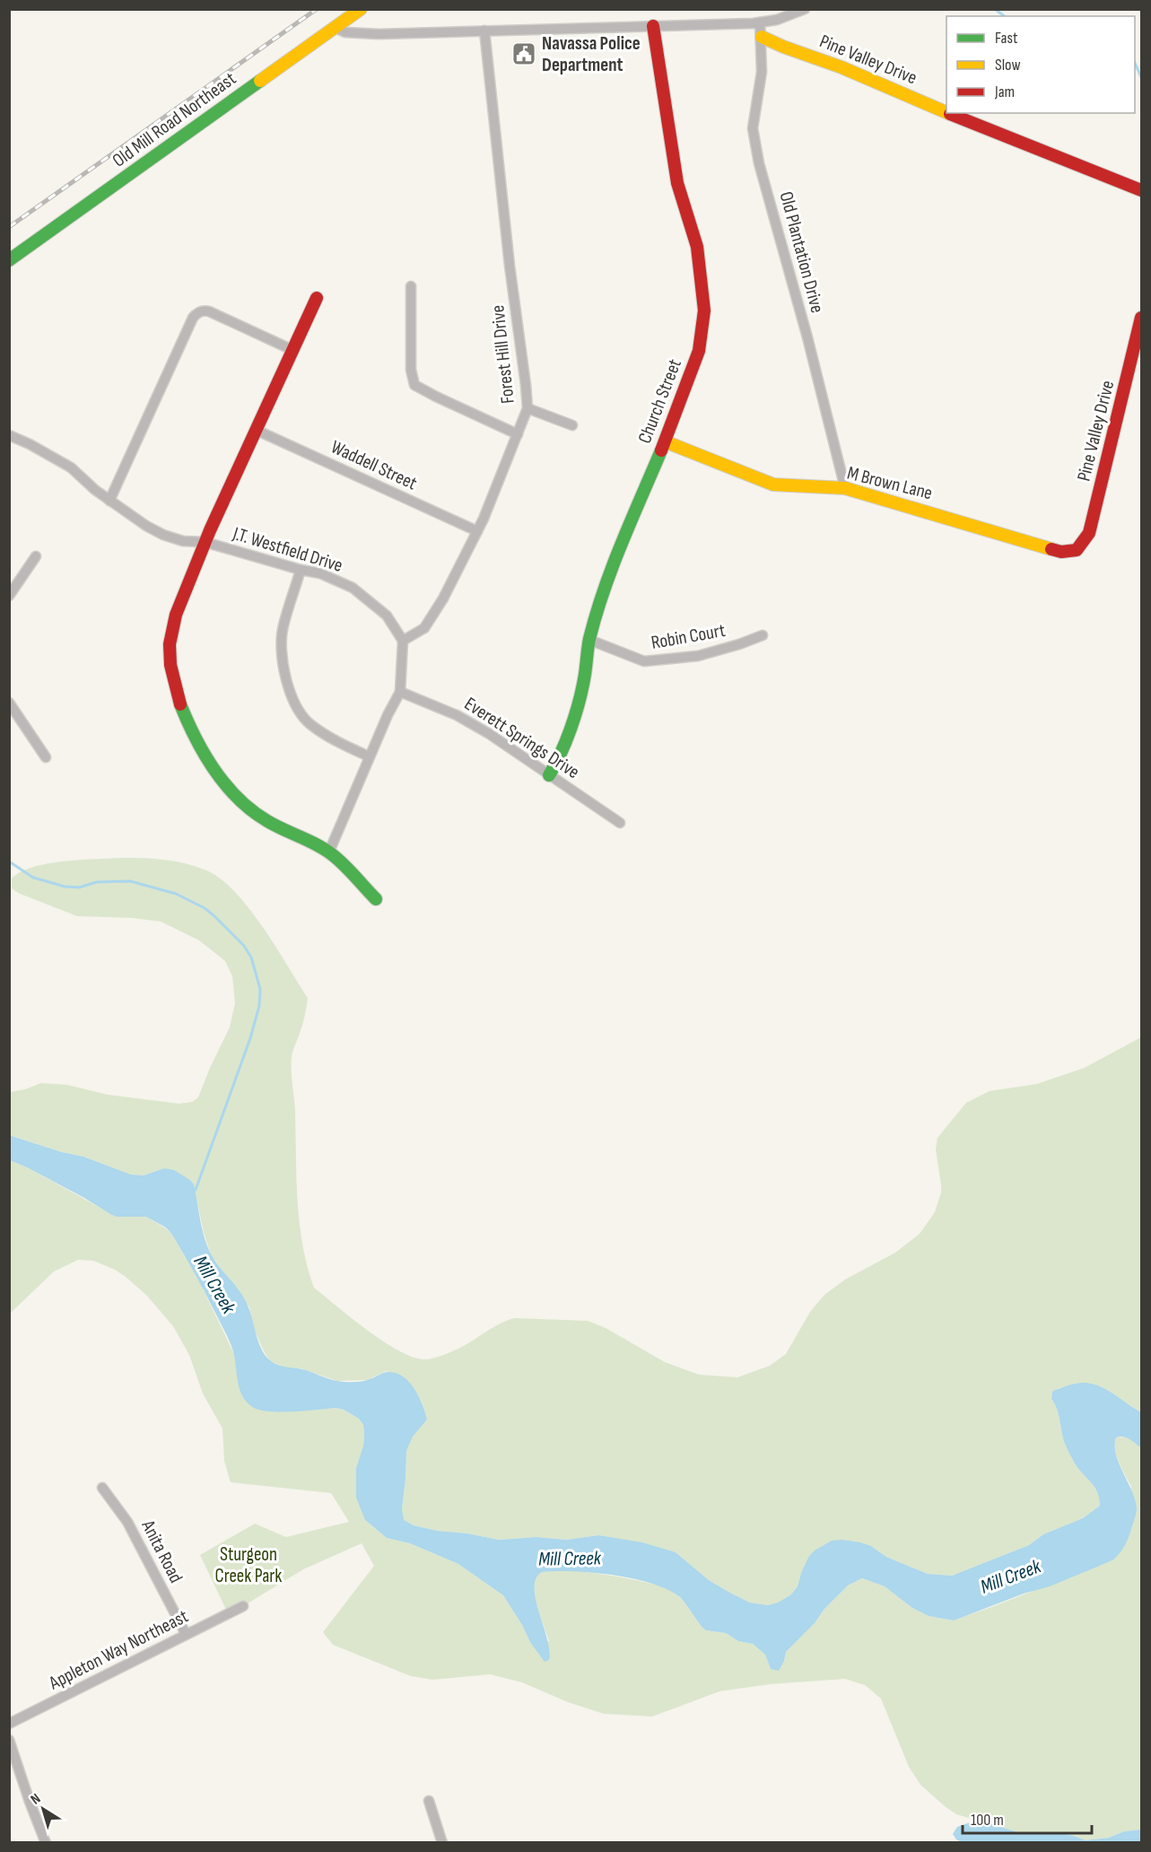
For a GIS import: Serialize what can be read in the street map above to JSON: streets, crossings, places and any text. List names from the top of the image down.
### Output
{
  "streets": {
    "street": [
      "Pine Valley Drive",
      "Old Mill Road Northeast",
      "Old Plantation Drive",
      "Forest Hill Drive",
      "Church Street",
      "Waddell Street",
      "M Brown Lane",
      "J.T. Westfield Drive",
      "Robin Court",
      "Everett Springs Drive",
      "Anita Road",
      "Appleton Way Northeast"
    ]
  },
  "crossings": [
    ["Pine Valley Drive", "Old Plantation Drive"],
    ["Pine Valley Drive", "M Brown Lane"],
    ["Old Plantation Drive", "M Brown Lane"],
    ["Forest Hill Drive", "Waddell Street"],
    ["Forest Hill Drive", "J.T. Westfield Drive"],
    ["Church Street", "M Brown Lane"],
    ["Church Street", "Robin Court"],
    ["Church Street", "Everett Springs Drive"],
    ["Anita Road", "Appleton Way Northeast"]
  ],
  "water": ["Mill Creek"],
  "parks": ["Sturgeon Creek Park"],
  "places": {
    "public building": ["Navassa Police Department"]
  },
  "legend": ["Fast", "Slow", "Jam"],
  "scale_bar": "100 m",
  "north": "top left"
}
